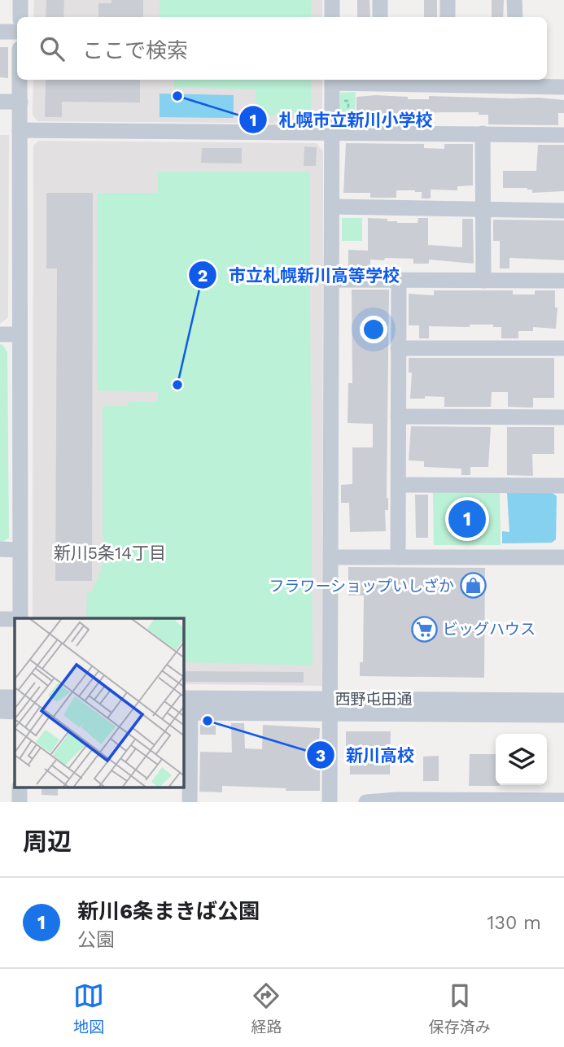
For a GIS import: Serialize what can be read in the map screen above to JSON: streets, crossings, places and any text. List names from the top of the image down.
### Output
{
  "streets": {
    "street": ["西野屯田通"]
  },
  "districts": ["新川5条14丁目"],
  "places": {
    "other": ["札幌市立新川小学校", "市立札幌新川高等学校", "新川高校"],
    "shop": ["フラワーショップいしざか"],
    "supermarket": ["ビッグハウス"]
  },
  "page": {
    "search": "ここで検索",
    "pins": "1",
    "heading": "周辺",
    "list": [
      {
        "mark": "1",
        "name": "新川6条まきば公園",
        "note": "公園",
        "value": "130 m"
      }
    ],
    "nav": ["地図", "経路", "保存済み"]
  }
}
